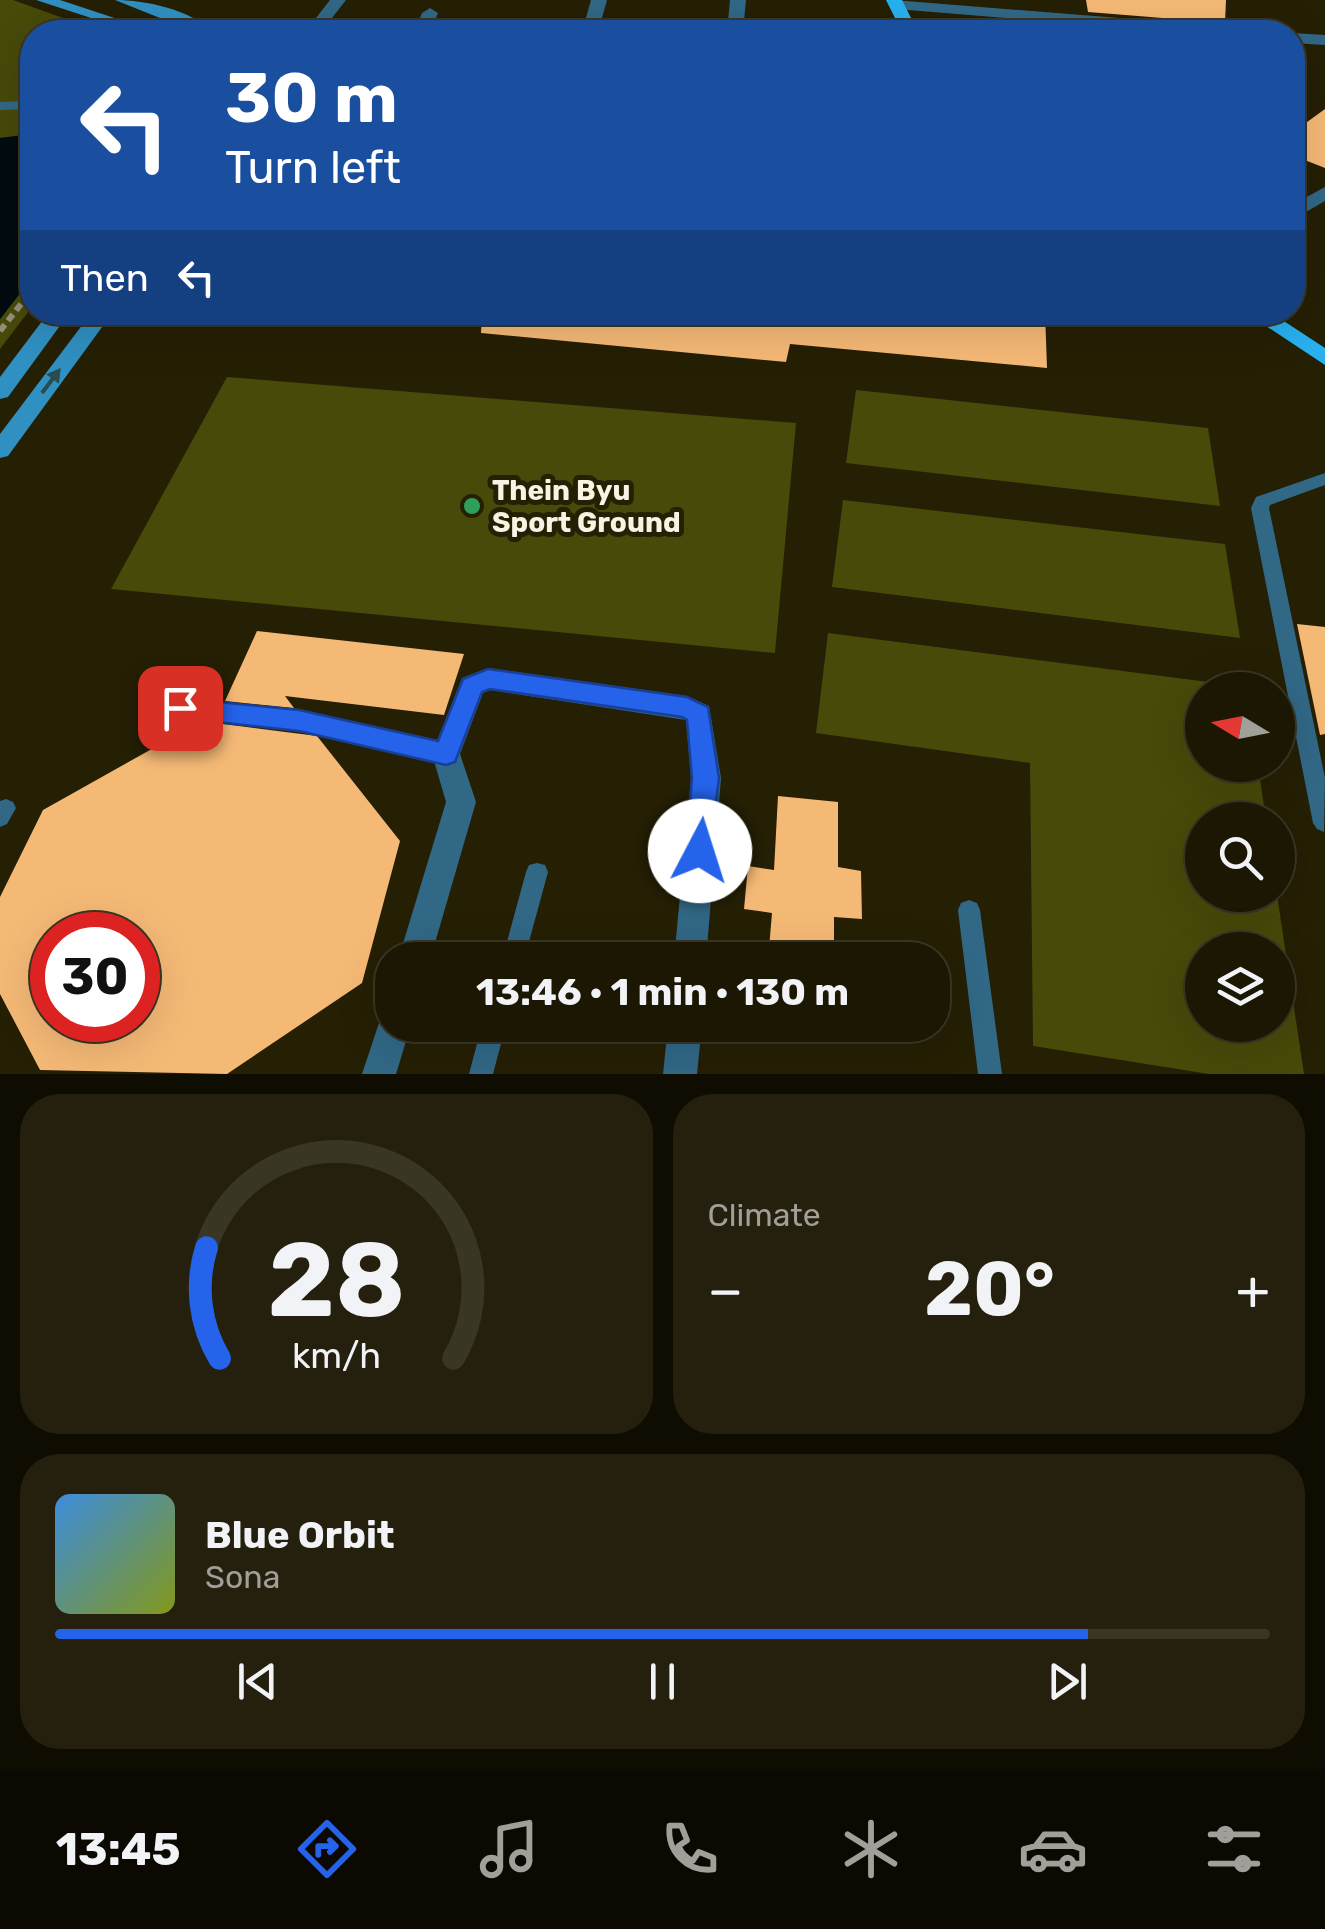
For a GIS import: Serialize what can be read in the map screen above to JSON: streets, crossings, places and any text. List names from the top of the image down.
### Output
{
  "places": ["Thein Byu Sport Ground"],
  "north": "left",
  "page": {
    "turn": ["30 m", "Turn left"],
    "then": "Then",
    "limit": "30",
    "trip": "13:46 · 1 min · 130 m",
    "tile": "Climate",
    "heat": ["−", "20°", "+"],
    "song": ["Blue Orbit", "Sona"],
    "tabs": "13:45",
    "gauge": ["28", "km/h"]
  }
}
